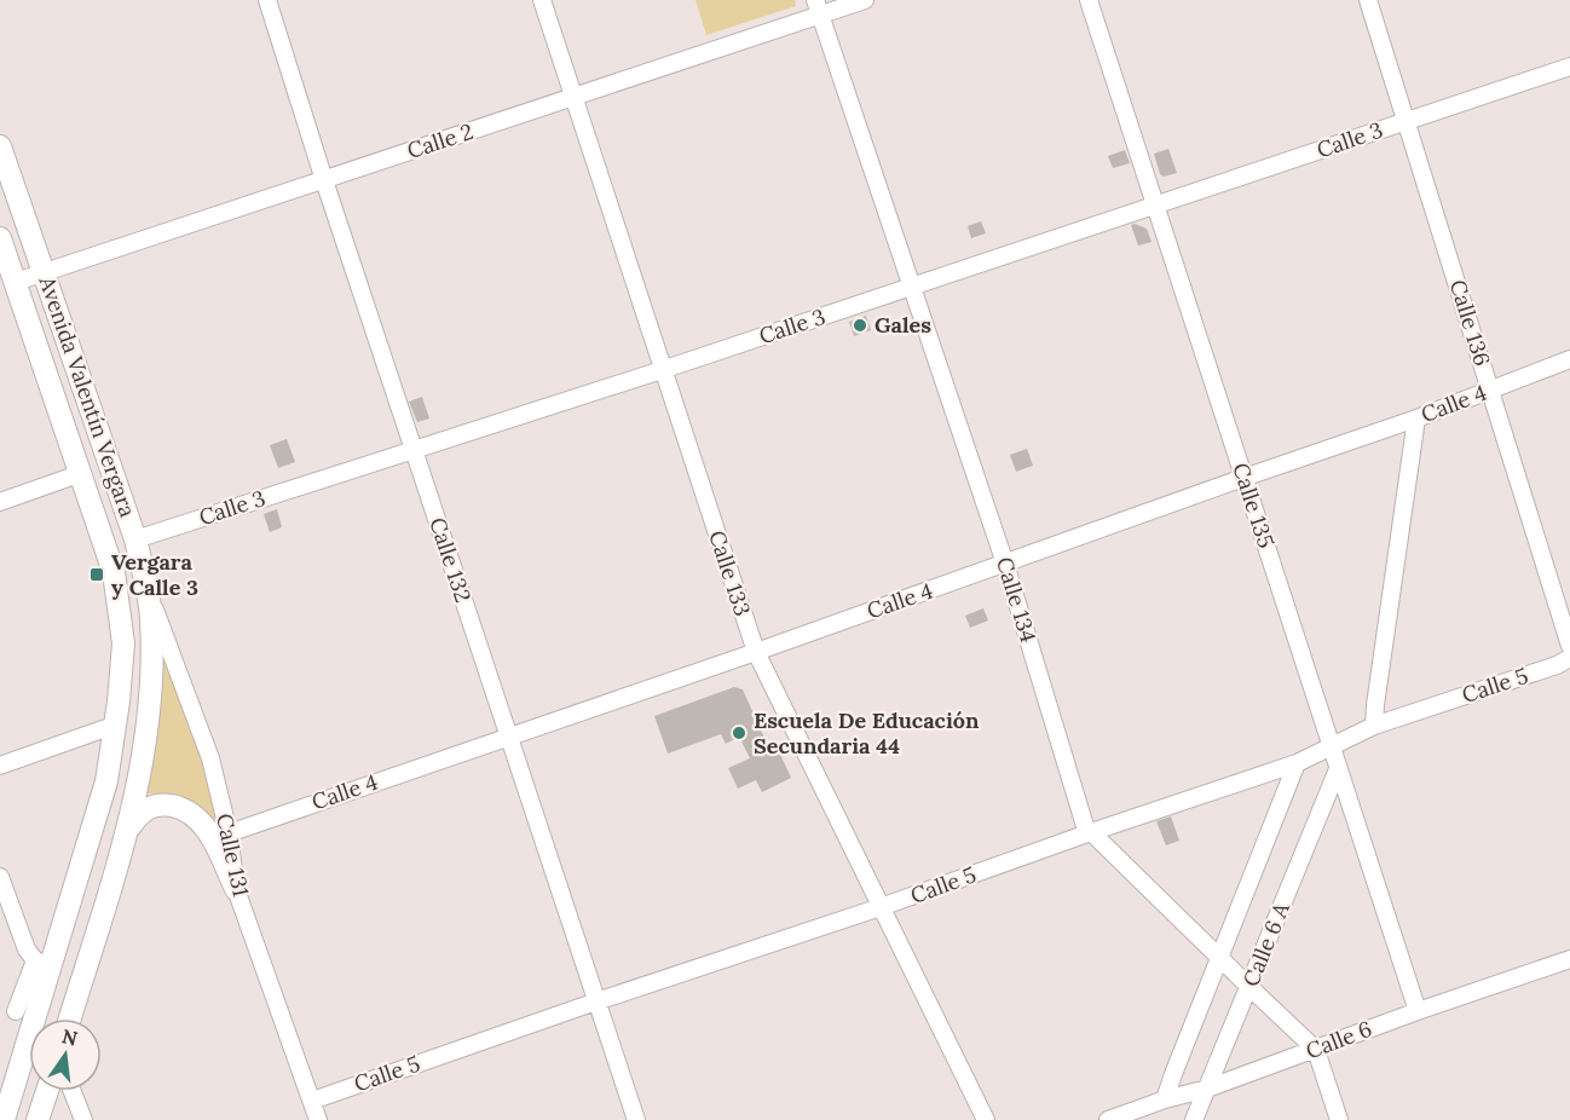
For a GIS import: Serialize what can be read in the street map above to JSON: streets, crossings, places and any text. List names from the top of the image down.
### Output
{
  "streets": {
    "main road": ["Avenida Valentín Vergara"],
    "street": [
      "Calle 3",
      "Calle 2",
      "Calle 136",
      "Calle 4",
      "Calle 135",
      "Calle 132",
      "Calle 133",
      "Calle 134",
      "Calle 5",
      "Calle 131",
      "Calle 6 A",
      "Calle 6"
    ]
  },
  "crossings": [
    ["Calle 3", "Calle 136"],
    ["Calle 3", "Avenida Valentín Vergara"],
    ["Calle 3", "Calle 135"],
    ["Calle 3", "Calle 132"],
    ["Calle 3", "Calle 133"],
    ["Calle 3", "Calle 134"],
    ["Calle 2", "Avenida Valentín Vergara"],
    ["Calle 2", "Calle 132"],
    ["Calle 2", "Calle 133"],
    ["Calle 2", "Calle 134"],
    ["Calle 136", "Calle 4"],
    ["Avenida Valentín Vergara", "Calle 131"],
    ["Calle 4", "Calle 135"],
    ["Calle 4", "Calle 132"],
    ["Calle 4", "Calle 133"],
    ["Calle 4", "Calle 134"],
    ["Calle 4", "Calle 131"],
    ["Calle 135", "Calle 5"],
    ["Calle 135", "Calle 6 A"],
    ["Calle 135", "Calle 6"],
    ["Calle 132", "Calle 5"],
    ["Calle 133", "Calle 5"],
    ["Calle 134", "Calle 5"],
    ["Calle 134", "Calle 6 A"],
    ["Calle 134", "Calle 6"],
    ["Calle 5", "Calle 131"],
    ["Calle 5", "Calle 6 A"],
    ["Calle 6 A", "Calle 6"]
  ],
  "places": {
    "other": ["Gales", "Escuela De Educación Secundaria 44"],
    "transit": ["Vergara y Calle 3"]
  },
  "north": "top"
}
